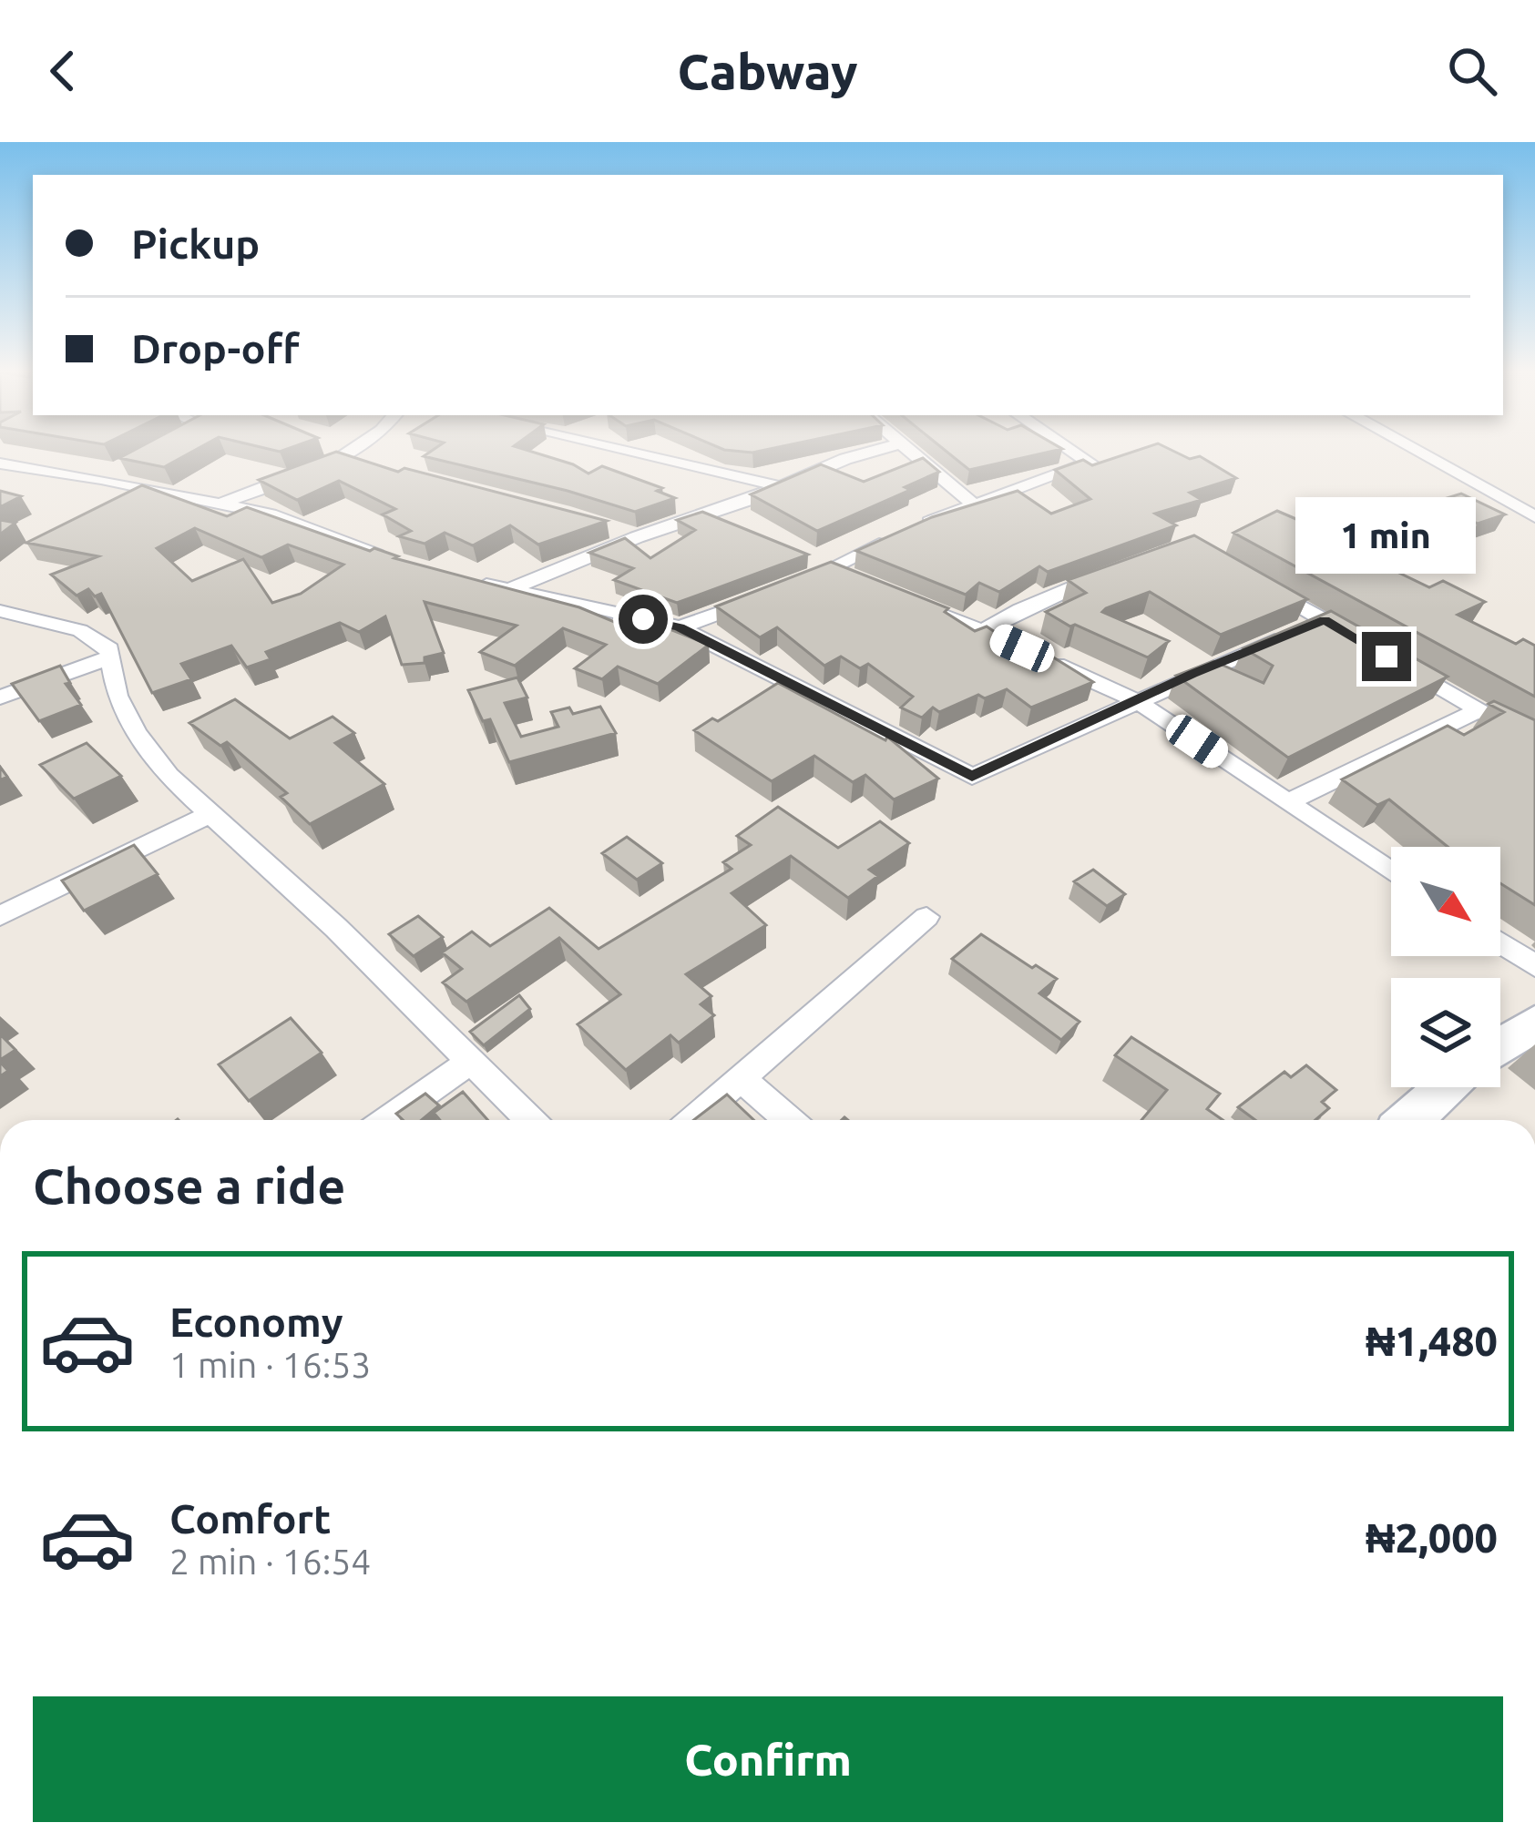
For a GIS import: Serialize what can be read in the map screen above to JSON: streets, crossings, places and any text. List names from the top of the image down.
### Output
{
  "north": "bottom right",
  "page": {
    "header": "Cabway",
    "banner": ["Pickup", "Drop-off"],
    "bubble": "1 min",
    "heading": "Choose a ride",
    "list": [
      {
        "name": "Economy",
        "note": "1 min · 16:53",
        "value": "₦1,480"
      },
      {
        "name": "Comfort",
        "note": "2 min · 16:54",
        "value": "₦2,000"
      }
    ],
    "buttons": "Confirm"
  }
}
